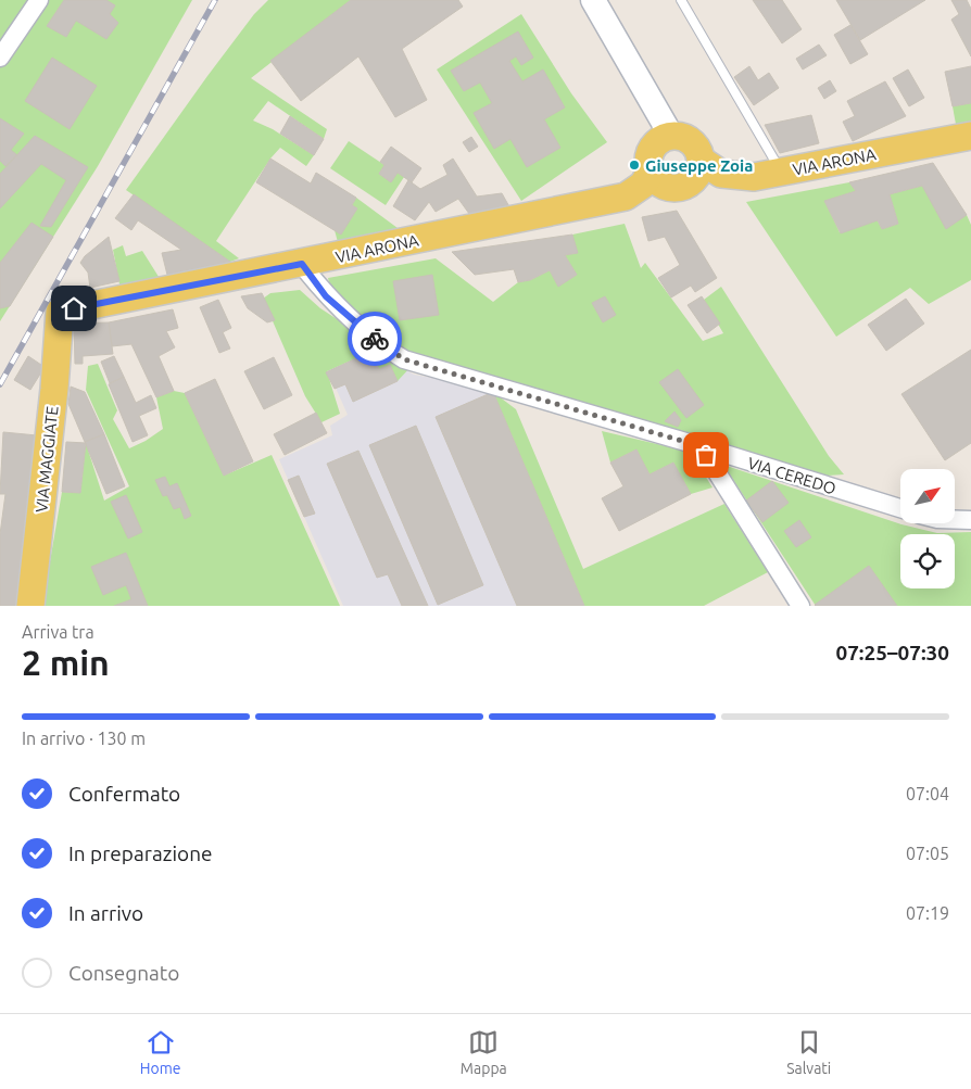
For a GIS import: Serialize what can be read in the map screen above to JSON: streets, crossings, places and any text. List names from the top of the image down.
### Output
{
  "streets": {
    "main road": ["VIA ARONA", "VIA MAGGIATE"],
    "street": ["VIA CEREDO"]
  },
  "crossings": [
    ["VIA ARONA", "VIA MAGGIATE"],
    ["VIA ARONA", "VIA CEREDO"]
  ],
  "places": ["Giuseppe Zoia"],
  "north": "top right",
  "page": {
    "heading": ["2 min", "Arriva tra", "07:25–07:30"],
    "bar": "In arrivo · 130 m",
    "list": [
      ["Confermato", "07:04"],
      ["In preparazione", "07:05"],
      ["In arrivo", "07:19"],
      "Consegnato"
    ],
    "tabs": ["Home", "Mappa", "Salvati"]
  }
}
